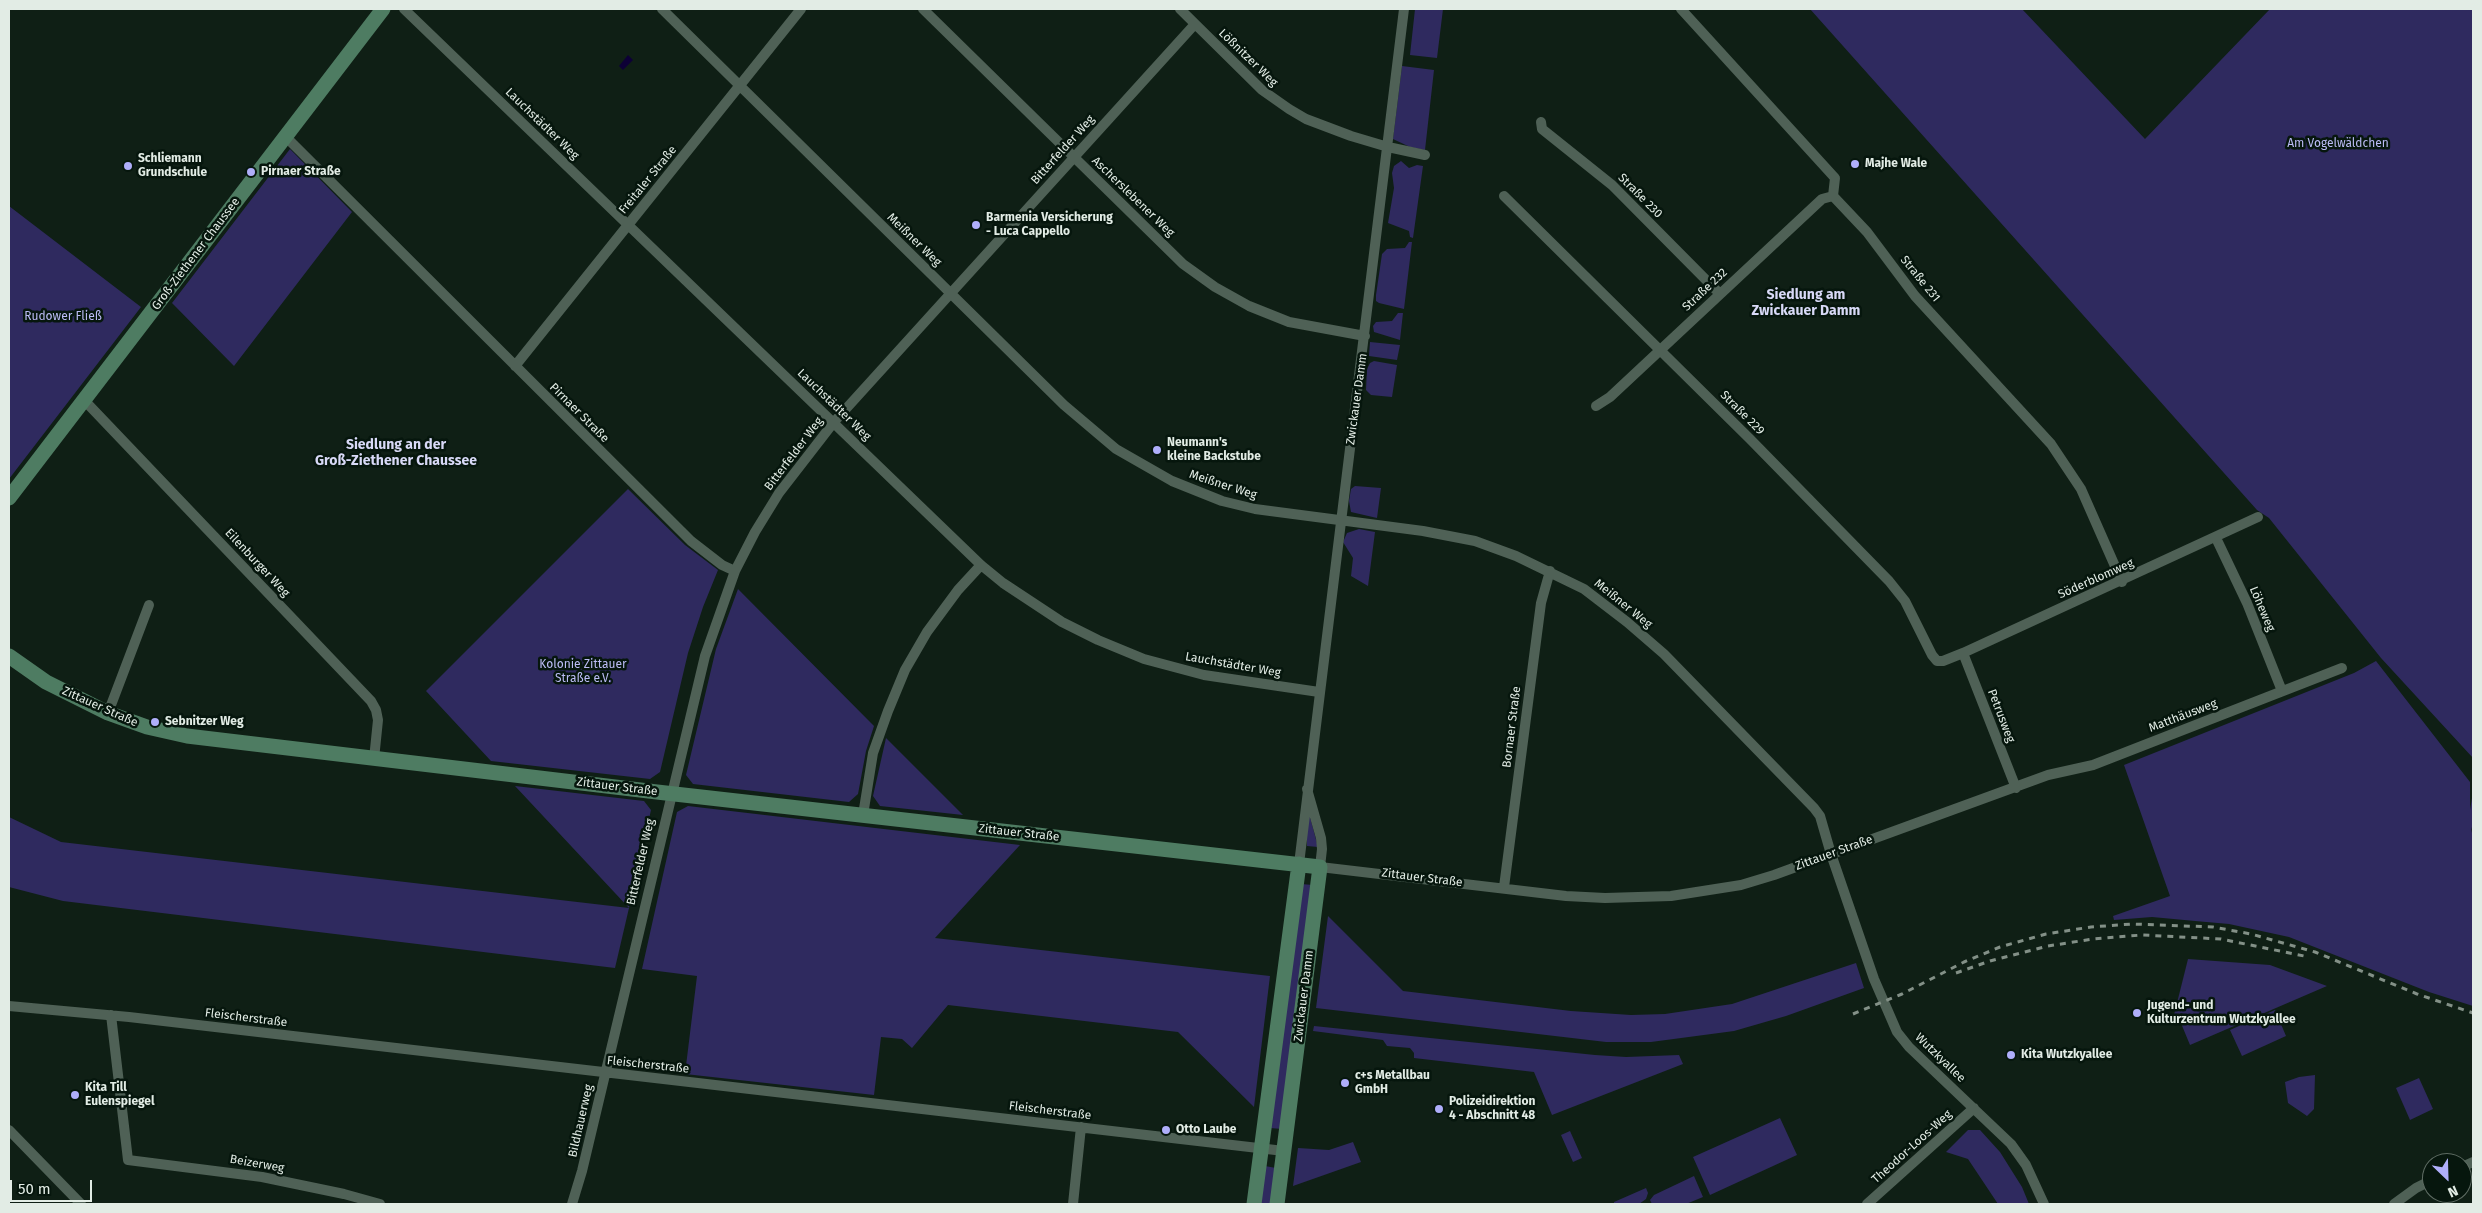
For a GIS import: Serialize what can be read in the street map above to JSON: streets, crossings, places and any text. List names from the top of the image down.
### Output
{
  "streets": {
    "street": [
      "Lößnitzer Weg",
      "Lauchstädter Weg",
      "Bitterfelder Weg",
      "Freitaler Straße",
      "Straße 230",
      "Ascherslebener Weg",
      "Meißner Weg",
      "Groß-Ziethener Chaussee",
      "Straße 231",
      "Straße 232",
      "Zwickauer Damm",
      "Pirnaer Straße",
      "Straße 229",
      "Eilenburger Weg",
      "Söderblomweg",
      "Löheweg",
      "Zittauer Straße",
      "Petrusweg",
      "Matthäusweg",
      "Bornaer Straße",
      "Fleischerstraße",
      "Wutzkyallee",
      "Bildhauerweg",
      "Theodor-Loos-Weg",
      "Beizerweg"
    ]
  },
  "crossings": [
    ["Lößnitzer Weg", "Bitterfelder Weg"],
    ["Lößnitzer Weg", "Zwickauer Damm"],
    ["Lauchstädter Weg", "Bitterfelder Weg"],
    ["Lauchstädter Weg", "Freitaler Straße"],
    ["Lauchstädter Weg", "Zwickauer Damm"],
    ["Bitterfelder Weg", "Ascherslebener Weg"],
    ["Bitterfelder Weg", "Meißner Weg"],
    ["Bitterfelder Weg", "Pirnaer Straße"],
    ["Bitterfelder Weg", "Zittauer Straße"],
    ["Bitterfelder Weg", "Bildhauerweg"],
    ["Freitaler Straße", "Meißner Weg"],
    ["Freitaler Straße", "Pirnaer Straße"],
    ["Straße 230", "Straße 232"],
    ["Ascherslebener Weg", "Zwickauer Damm"],
    ["Meißner Weg", "Zwickauer Damm"],
    ["Meißner Weg", "Zittauer Straße"],
    ["Meißner Weg", "Bornaer Straße"],
    ["Meißner Weg", "Wutzkyallee"],
    ["Groß-Ziethener Chaussee", "Pirnaer Straße"],
    ["Groß-Ziethener Chaussee", "Eilenburger Weg"],
    ["Straße 231", "Straße 232"],
    ["Straße 231", "Söderblomweg"],
    ["Straße 232", "Straße 229"],
    ["Zwickauer Damm", "Zittauer Straße"],
    ["Zwickauer Damm", "Fleischerstraße"],
    ["Straße 229", "Söderblomweg"],
    ["Eilenburger Weg", "Zittauer Straße"],
    ["Söderblomweg", "Löheweg"],
    ["Söderblomweg", "Petrusweg"],
    ["Löheweg", "Matthäusweg"],
    ["Zittauer Straße", "Petrusweg"],
    ["Zittauer Straße", "Matthäusweg"],
    ["Zittauer Straße", "Bornaer Straße"],
    ["Zittauer Straße", "Wutzkyallee"],
    ["Fleischerstraße", "Bildhauerweg"],
    ["Fleischerstraße", "Beizerweg"],
    ["Wutzkyallee", "Theodor-Loos-Weg"]
  ],
  "districts": ["Siedlung am Zwickauer Damm", "Siedlung an der Groß-Ziethener Chaussee"],
  "parks": ["Am Vogelwäldchen", "Rudower Fließ", "Kolonie Zittauer Straße e.V."],
  "places": [
    "Majhe Wale",
    "Schliemann Grundschule",
    "Pirnaer Straße",
    "Barmenia Versicherung - Luca Cappello",
    "Neumann's kleine Backstube",
    "Sebnitzer Weg",
    "Jugend- und Kulturzentrum Wutzkyallee",
    "Kita Wutzkyallee",
    "c+s Metallbau GmbH",
    "Kita Till Eulenspiegel",
    "Polizeidirektion 4 - Abschnitt 48",
    "Otto Laube"
  ],
  "scale_bar": "50 m",
  "north": "bottom right"
}
